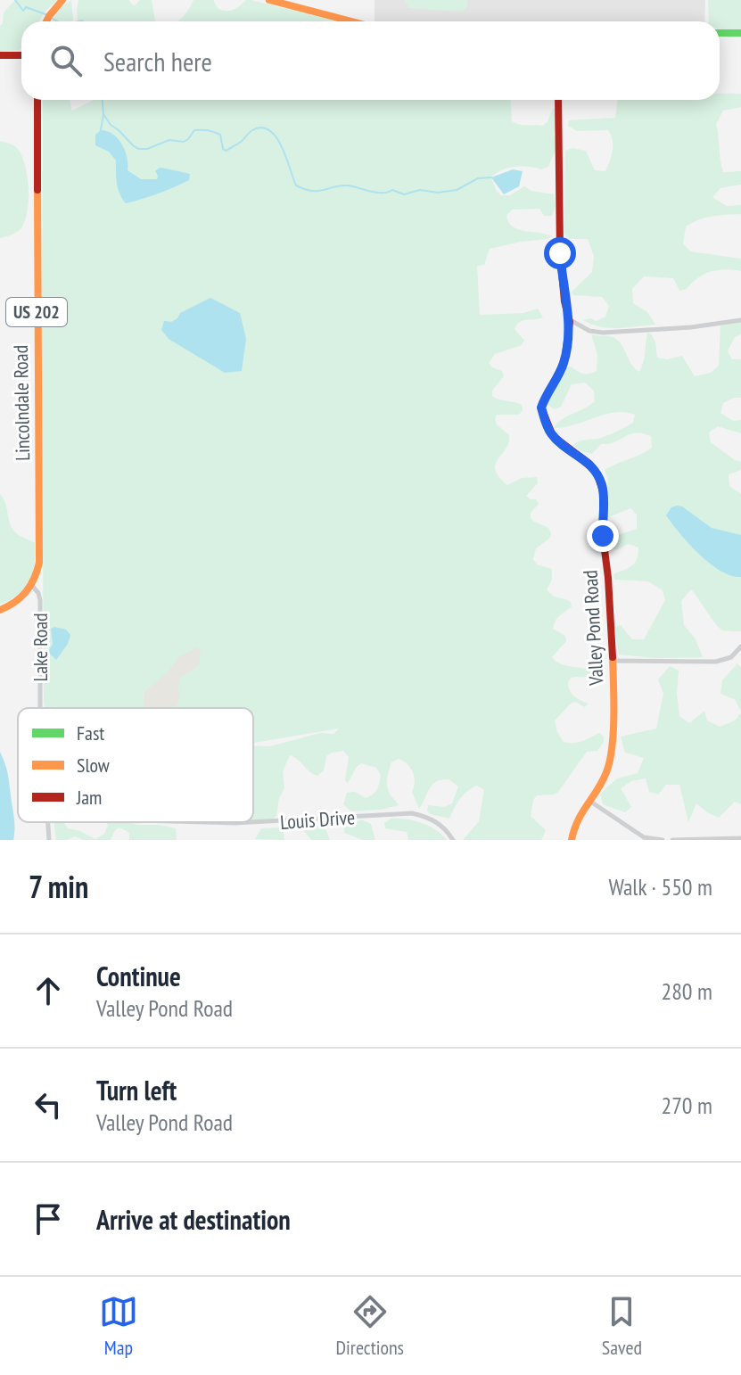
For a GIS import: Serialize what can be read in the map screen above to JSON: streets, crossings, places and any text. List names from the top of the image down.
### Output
{
  "streets": {
    "street": [
      "US 202",
      "Lincolndale Road",
      "Valley Pond Road",
      "Lake Road",
      "Louis Drive"
    ]
  },
  "crossings": [
    ["Lincolndale Road", "Lake Road"]
  ],
  "legend": ["Fast", "Slow", "Jam"],
  "page": {
    "search": "Search here",
    "heading": ["7 min", "Walk · 550 m"],
    "list": [
      ["Continue", "Valley Pond Road", "280 m"],
      ["Turn left", "Valley Pond Road", "270 m"],
      "Arrive at destination"
    ],
    "nav": ["Map", "Directions", "Saved"]
  }
}
